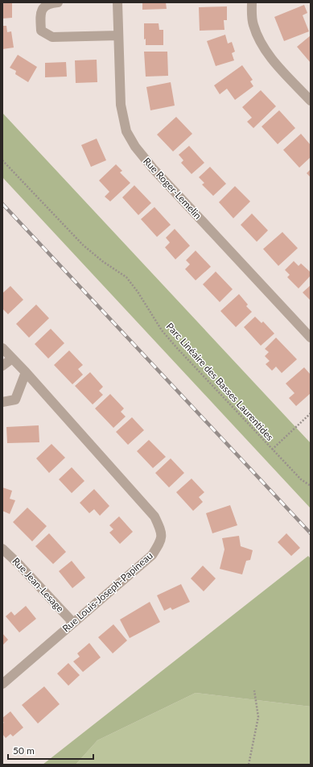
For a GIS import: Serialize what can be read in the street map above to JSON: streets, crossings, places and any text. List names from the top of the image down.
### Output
{
  "streets": {
    "street": ["Rue Roger-Lemelin", "Rue Jean-Lesage", "Rue Louis-Joseph-Papineau"],
    "path": ["Parc Linéaire des Basses Laurentides"]
  },
  "crossings": [
    ["Rue Jean-Lesage", "Rue Louis-Joseph-Papineau"]
  ],
  "scale_bar": "50 m"
}
